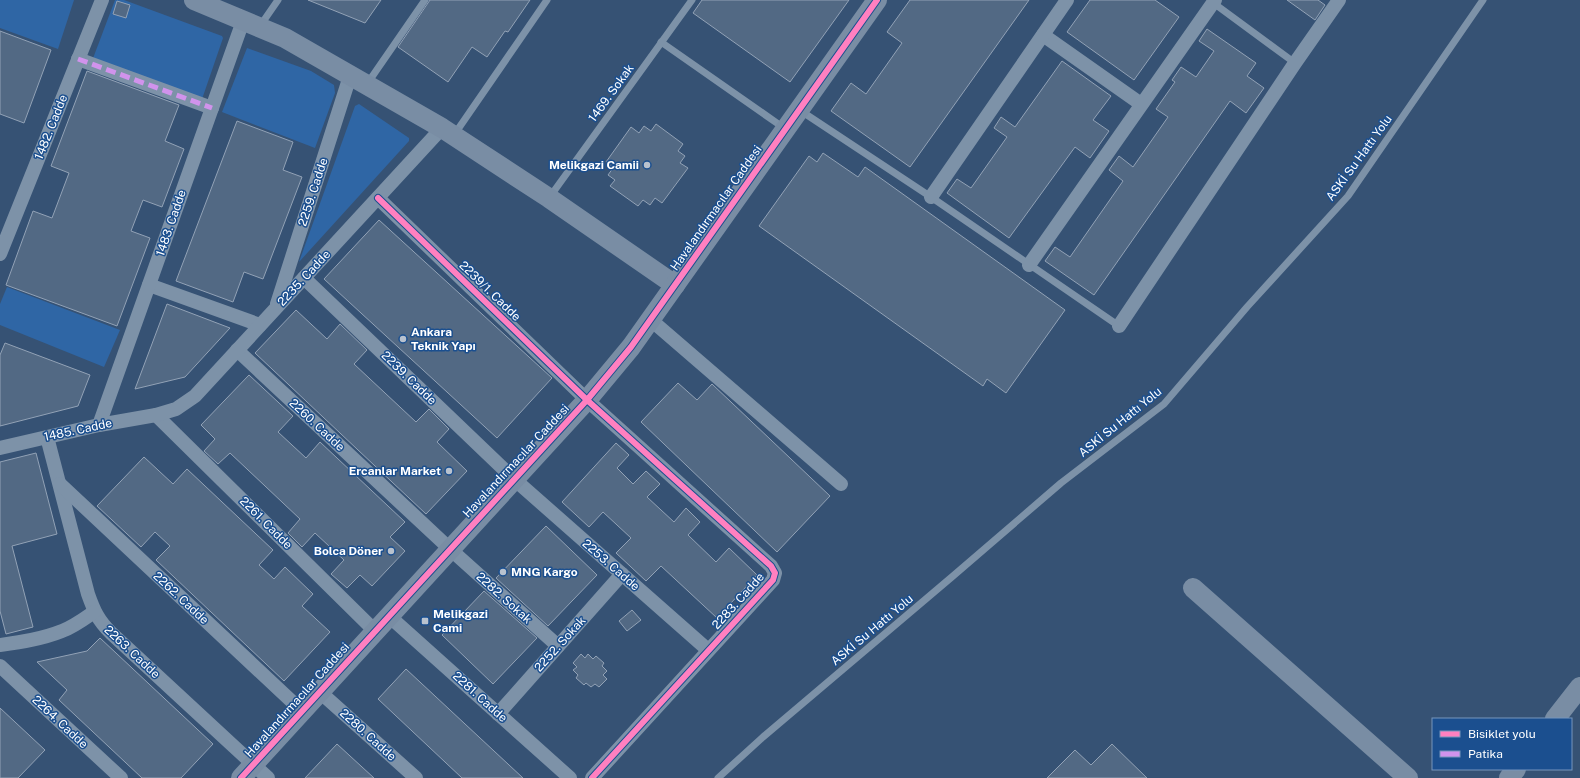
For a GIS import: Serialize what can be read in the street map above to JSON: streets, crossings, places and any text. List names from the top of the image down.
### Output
{
  "streets": {
    "street": [
      "1482. Cadde",
      "2259. Cadde",
      "Havalandırmacılar Caddesi",
      "1483. Cadde",
      "2235. Cadde",
      "2239/1. Cadde",
      "2239. Cadde",
      "2260. Cadde",
      "1485. Cadde",
      "2261. Cadde",
      "2253. Cadde",
      "2262. Cadde",
      "2282. Sokak",
      "2283. Cadde",
      "2252. Sokak",
      "2263. Cadde",
      "2281. Cadde",
      "2264. Cadde",
      "2280. Cadde"
    ],
    "lane": ["1469. Sokak", "ASKİ Su Hattı Yolu"]
  },
  "crossings": [
    ["2259. Cadde", "2235. Cadde"],
    ["Havalandırmacılar Caddesi", "2239/1. Cadde"],
    ["Havalandırmacılar Caddesi", "2239. Cadde"],
    ["Havalandırmacılar Caddesi", "2260. Cadde"],
    ["Havalandırmacılar Caddesi", "2261. Cadde"],
    ["Havalandırmacılar Caddesi", "2253. Cadde"],
    ["Havalandırmacılar Caddesi", "2262. Cadde"],
    ["Havalandırmacılar Caddesi", "2282. Sokak"],
    ["Havalandırmacılar Caddesi", "2283. Cadde"],
    ["Havalandırmacılar Caddesi", "2263. Cadde"],
    ["Havalandırmacılar Caddesi", "2281. Cadde"],
    ["Havalandırmacılar Caddesi", "2280. Cadde"],
    ["1483. Cadde", "1485. Cadde"],
    ["2235. Cadde", "2239/1. Cadde"],
    ["2235. Cadde", "2239. Cadde"],
    ["2235. Cadde", "2260. Cadde"],
    ["2235. Cadde", "1485. Cadde"],
    ["2235. Cadde", "2261. Cadde"],
    ["2239/1. Cadde", "2283. Cadde"],
    ["2239. Cadde", "2253. Cadde"],
    ["2260. Cadde", "2282. Sokak"],
    ["1485. Cadde", "2261. Cadde"],
    ["1485. Cadde", "2263. Cadde"],
    ["2253. Cadde", "2283. Cadde"],
    ["2253. Cadde", "2252. Sokak"],
    ["2262. Cadde", "2263. Cadde"],
    ["2282. Sokak", "2252. Sokak"],
    ["2252. Sokak", "2281. Cadde"]
  ],
  "places": {
    "other": [
      "Melikgazi Camii",
      "Ankara Teknik Yapı",
      "Ercanlar Market",
      "Bolca Döner",
      "MNG Kargo"
    ],
    "transit": ["Melikgazi Cami"]
  },
  "legend": ["Bisiklet yolu", "Patika"]
}
